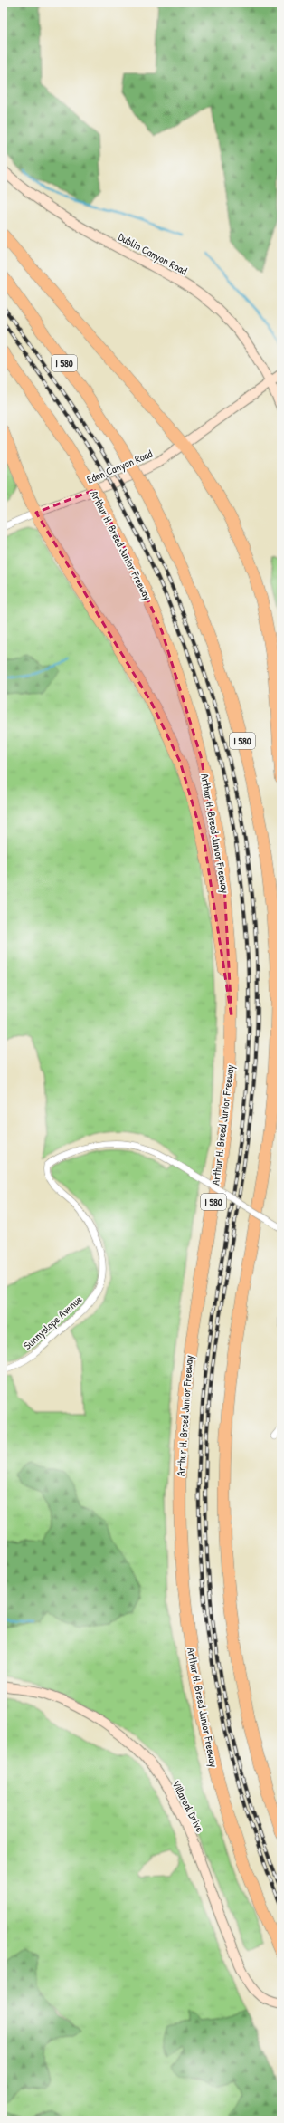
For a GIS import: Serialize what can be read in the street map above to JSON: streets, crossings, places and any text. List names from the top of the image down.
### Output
{
  "streets": {
    "highway": ["I 580", "Arthur H. Breed Junior Freeway"],
    "main road": ["Dublin Canyon Road", "Eden Canyon Road", "Villareal Drive"],
    "street": ["Sunnyslope Avenue"]
  },
  "crossings": [
    ["Dublin Canyon Road", "Eden Canyon Road"]
  ]
}
